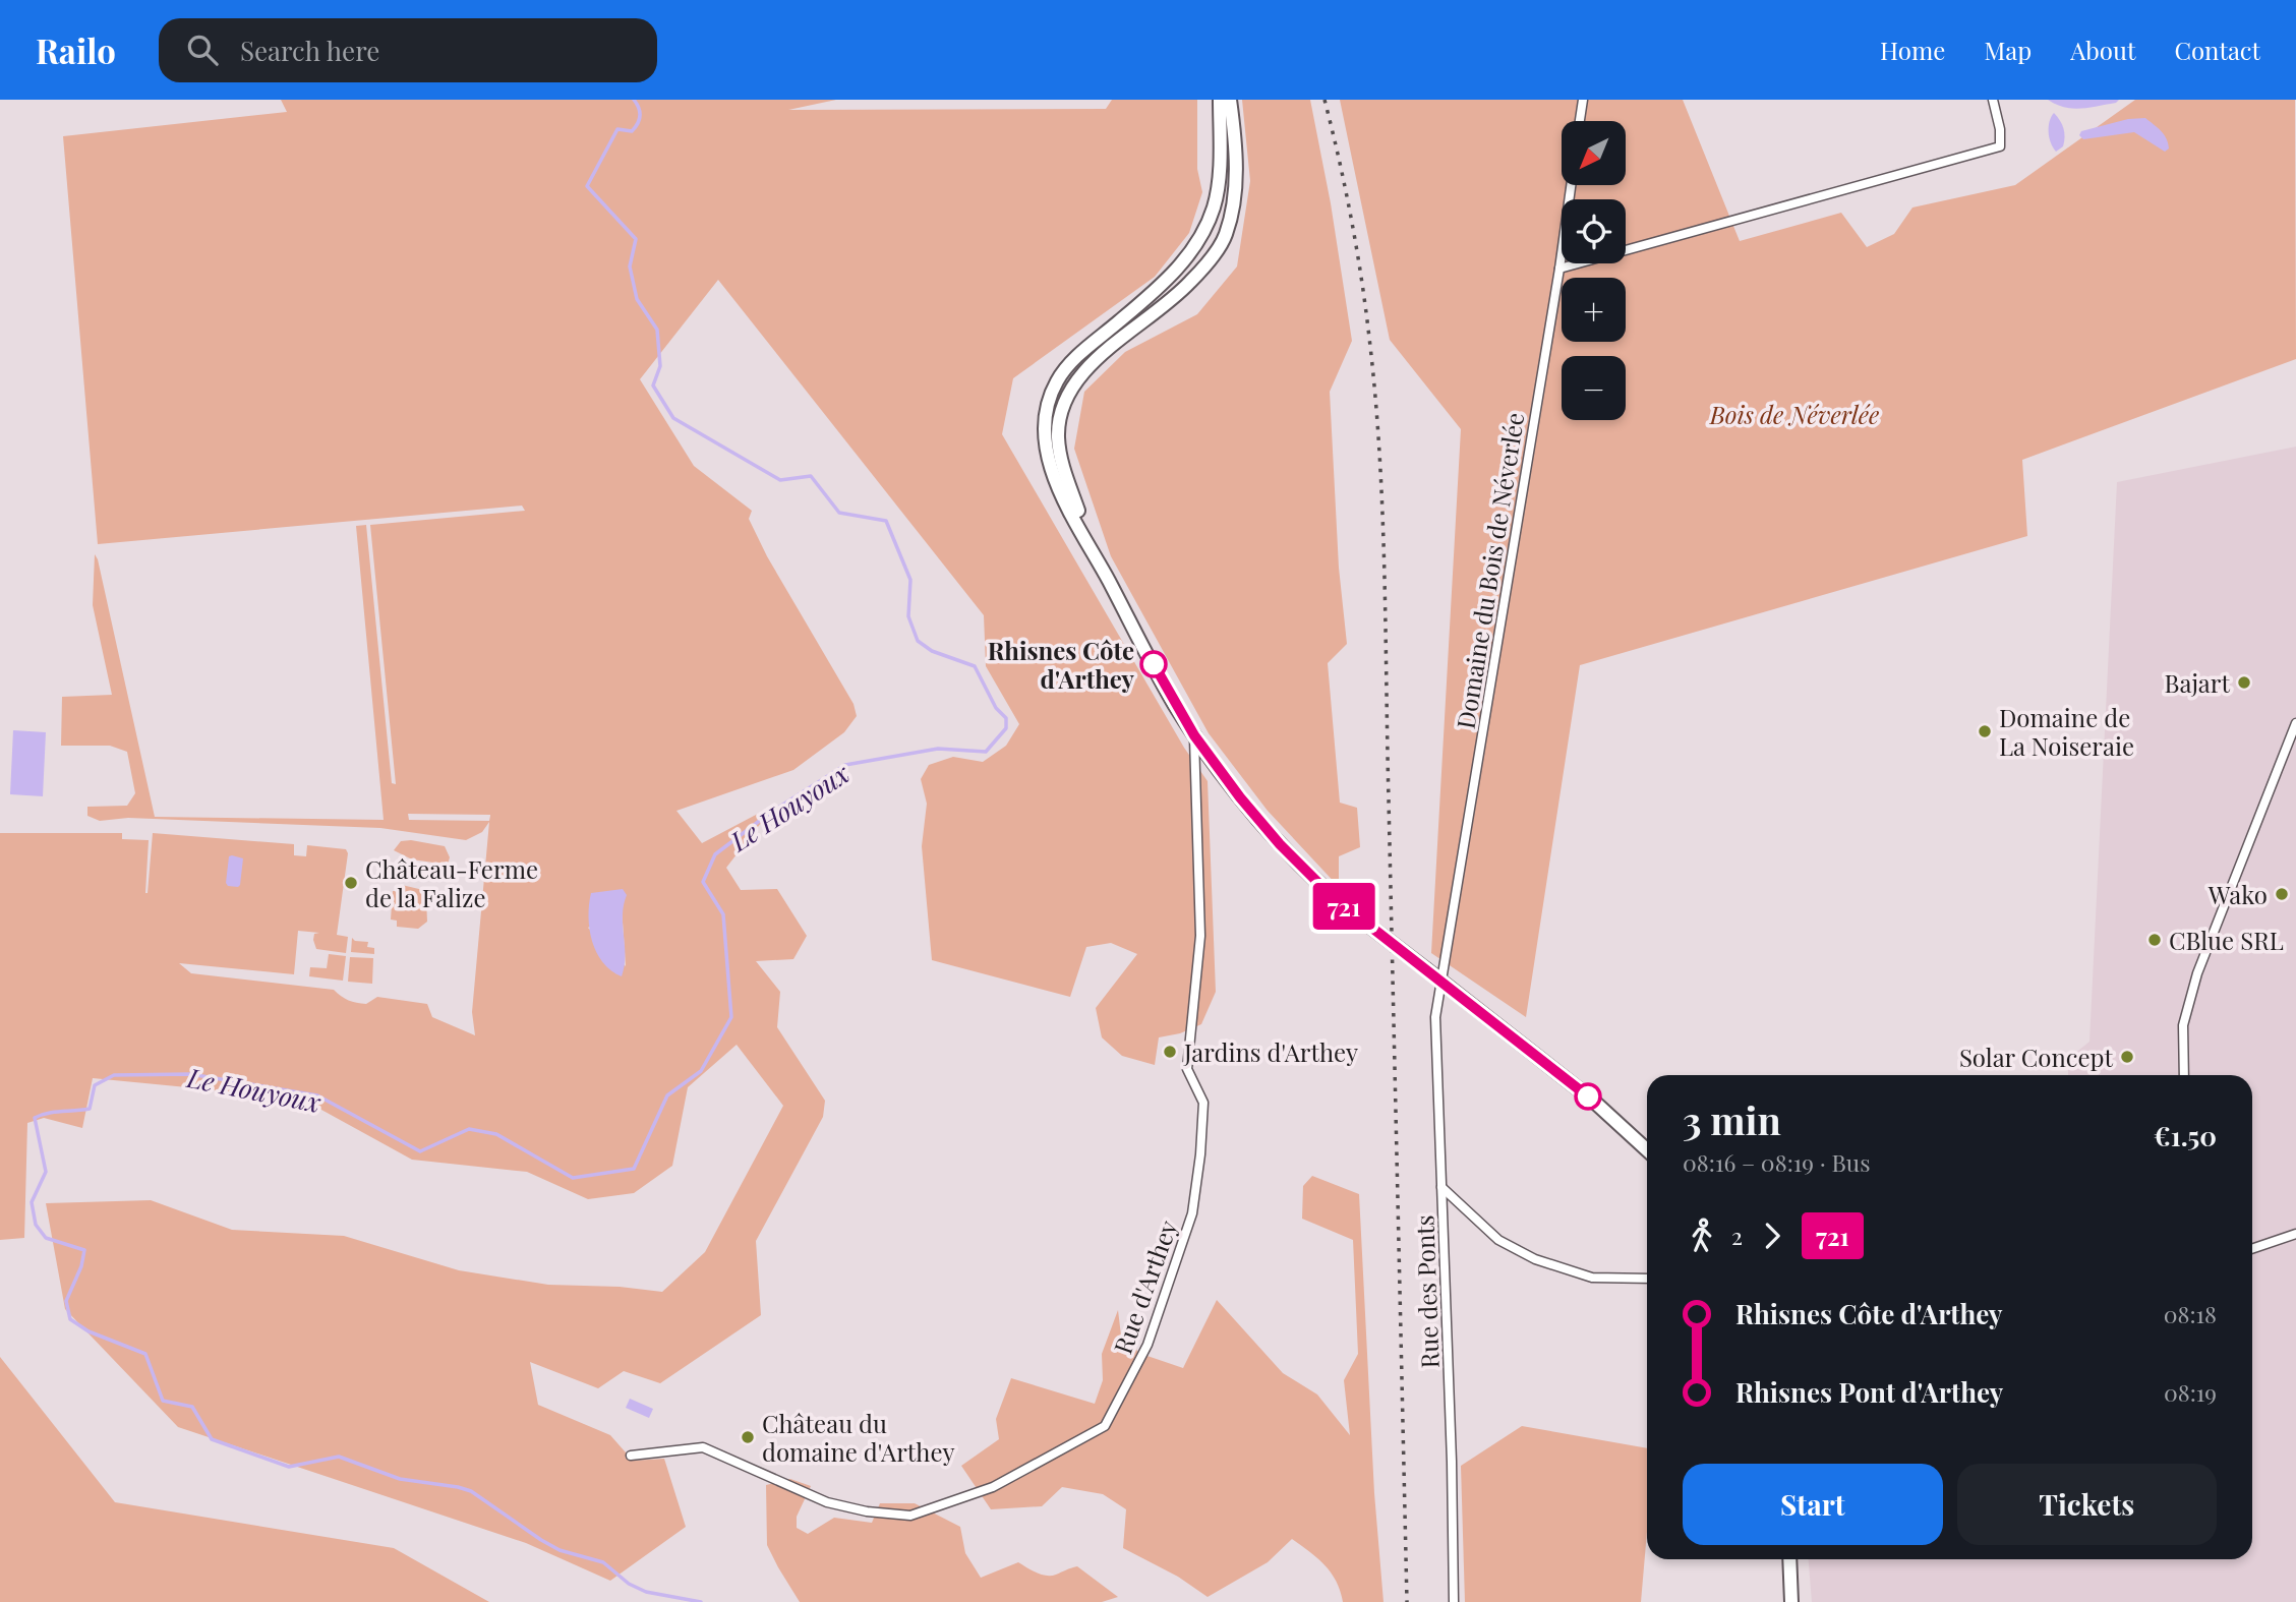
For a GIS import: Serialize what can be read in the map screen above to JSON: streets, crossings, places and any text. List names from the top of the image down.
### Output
{
  "streets": {
    "street": ["Domaine du Bois de Néverlée", "Rue d'Arthey", "Rue des Ponts"]
  },
  "crossings": [
    ["Domaine du Bois de Néverlée", "Rue des Ponts"]
  ],
  "water": ["Le Houyoux"],
  "parks": ["Bois de Néverlée"],
  "places": [
    "Rhisnes Côte d'Arthey",
    "Bajart",
    "Domaine de La Noiseraie",
    "Château-Ferme de la Falize",
    "Wako",
    "CBlue SRL",
    "Jardins d'Arthey",
    "Solar Concept",
    "Château du domaine d'Arthey"
  ],
  "lines": ["bus line 721"],
  "north": "bottom left",
  "page": {
    "header": "Railo",
    "search": "Search here",
    "nav": [
      "Home",
      "Map",
      "About",
      "Contact"
    ],
    "on_map": "721",
    "map_buttons": ["+", "−"],
    "heading": ["3 min", "08:16 – 08:19 · Bus", "€1.50"],
    "legs": ["2", "721"],
    "list": [
      {
        "name": "Rhisnes Côte d'Arthey",
        "value": "08:18"
      },
      {
        "name": "Rhisnes Pont d'Arthey",
        "value": "08:19"
      }
    ],
    "buttons": ["Start", "Tickets"]
  }
}
